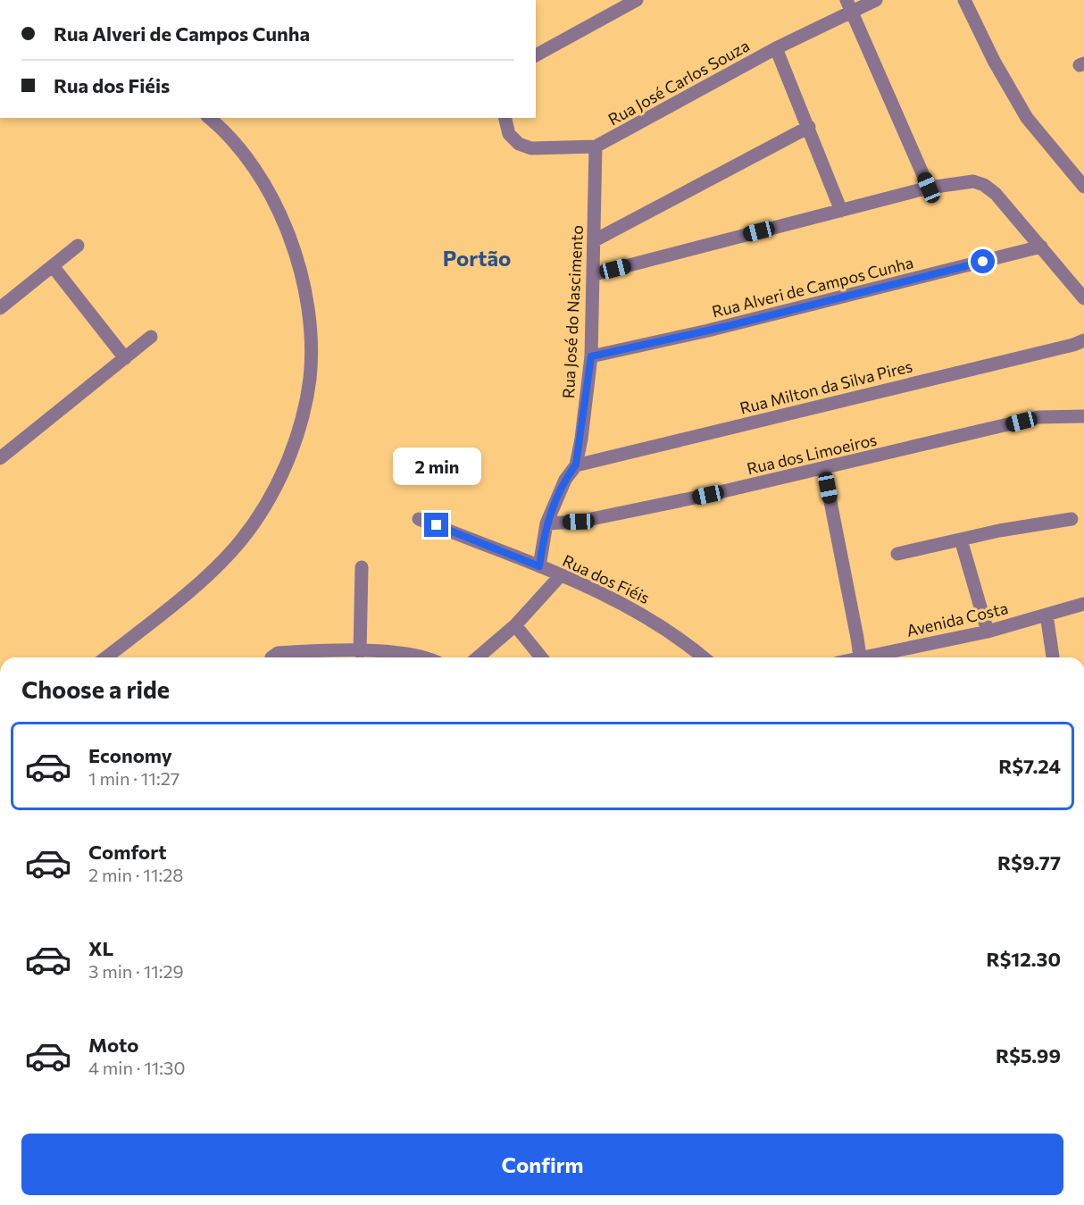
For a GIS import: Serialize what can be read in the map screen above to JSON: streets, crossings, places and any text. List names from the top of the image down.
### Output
{
  "streets": {
    "street": [
      "Rua José Carlos Souza",
      "Rua Alveri de Campos Cunha",
      "Rua José do Nascimento",
      "Rua Milton da Silva Pires",
      "Rua dos Limoeiros",
      "Rua dos Fiéis",
      "Avenida Costa"
    ]
  },
  "crossings": [
    ["Rua José Carlos Souza", "Rua José do Nascimento"],
    ["Rua Alveri de Campos Cunha", "Rua José do Nascimento"],
    ["Rua José do Nascimento", "Rua Milton da Silva Pires"],
    ["Rua José do Nascimento", "Rua dos Limoeiros"],
    ["Rua José do Nascimento", "Rua dos Fiéis"]
  ],
  "districts": ["Portão"],
  "page": {
    "banner": ["Rua Alveri de Campos Cunha", "Rua dos Fiéis"],
    "bubble": "2 min",
    "heading": "Choose a ride",
    "list": [
      {
        "name": "Economy",
        "note": "1 min · 11:27",
        "value": "R$7.24"
      },
      {
        "name": "Comfort",
        "note": "2 min · 11:28",
        "value": "R$9.77"
      },
      {
        "name": "XL",
        "note": "3 min · 11:29",
        "value": "R$12.30"
      },
      {
        "name": "Moto",
        "note": "4 min · 11:30",
        "value": "R$5.99"
      }
    ],
    "buttons": "Confirm"
  }
}
